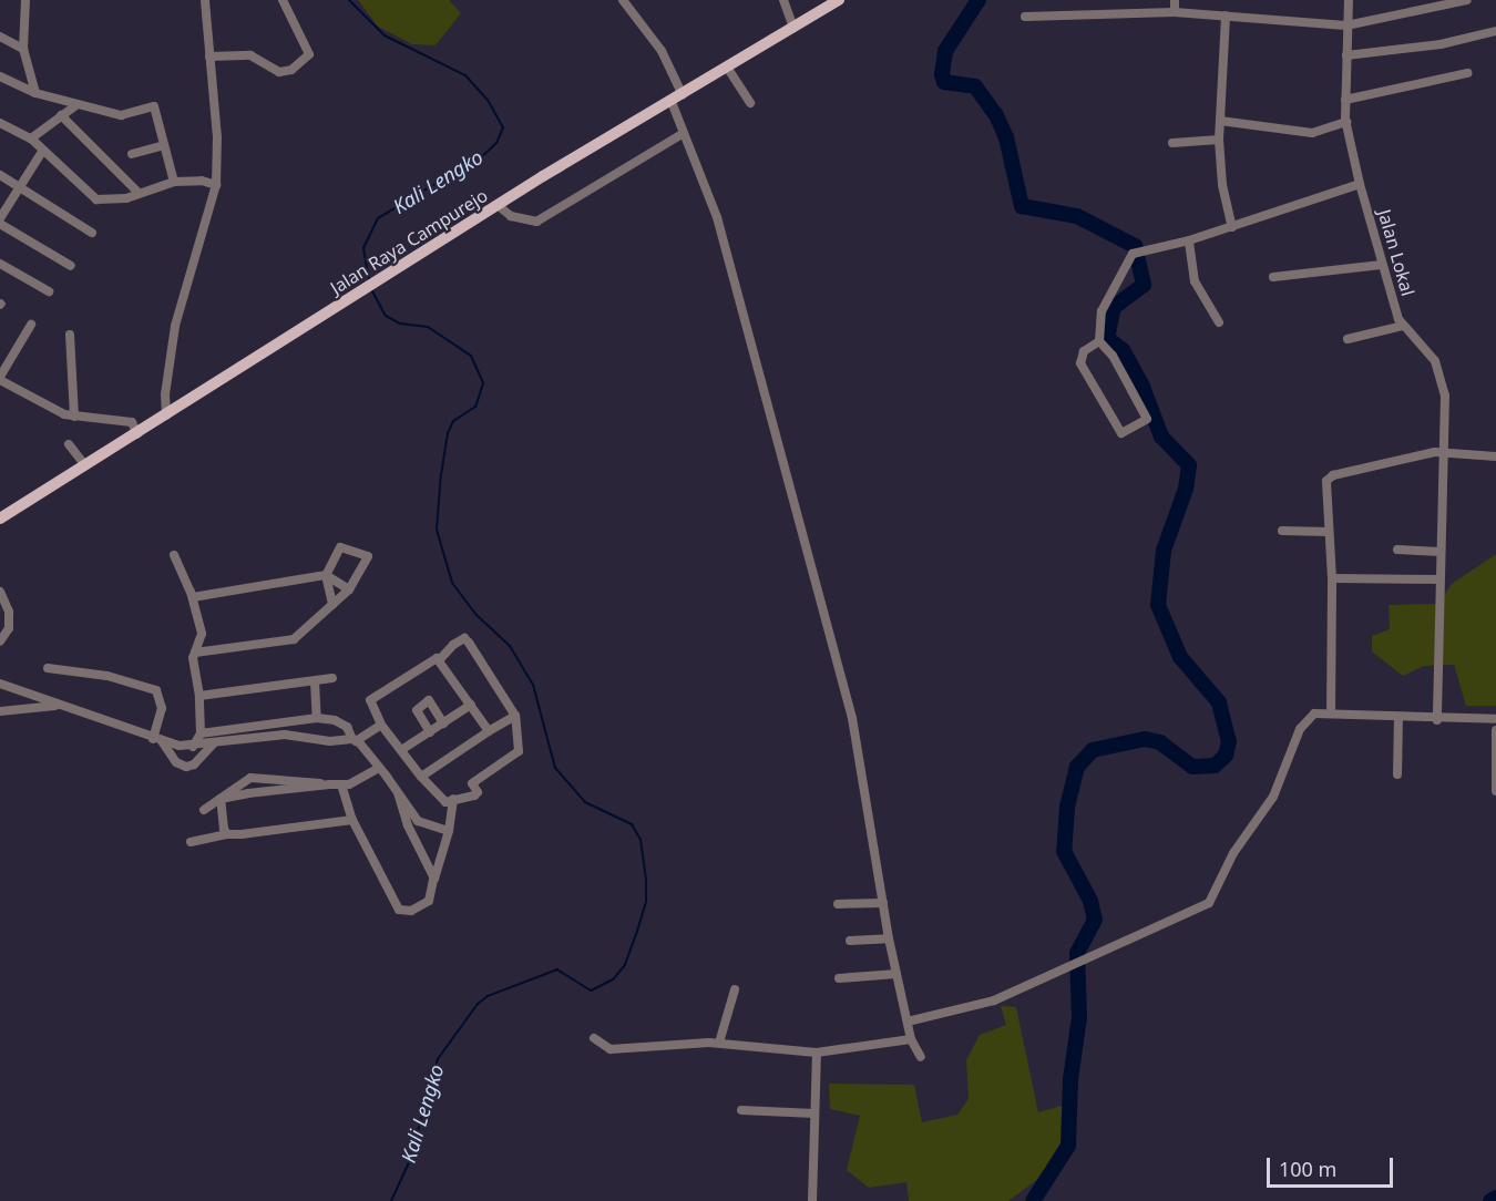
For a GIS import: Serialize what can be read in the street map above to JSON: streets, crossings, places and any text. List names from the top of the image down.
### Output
{
  "streets": {
    "main road": ["Jalan Raya Campurejo"],
    "street": ["Jalan Lokal"]
  },
  "water": ["Kali Lengko"],
  "scale_bar": "100 m"
}
